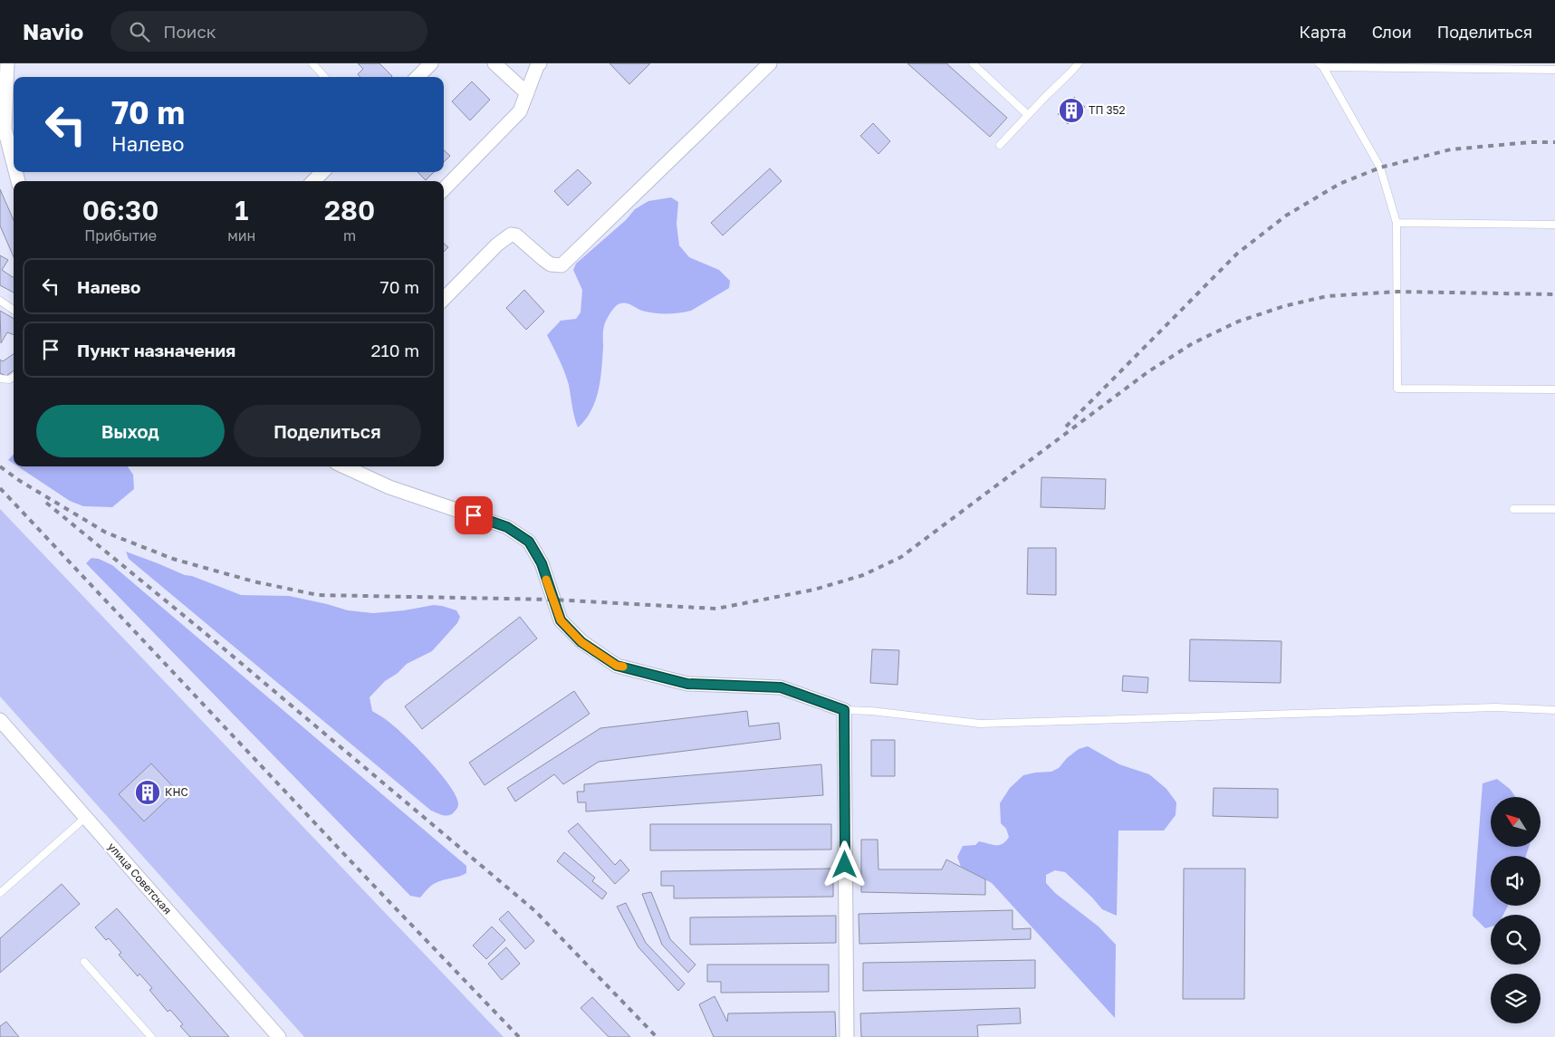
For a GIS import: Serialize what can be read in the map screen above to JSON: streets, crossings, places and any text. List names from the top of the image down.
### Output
{
  "streets": {
    "street": ["улица Советская"]
  },
  "places": {
    "building": ["ТП 352", "КНС"]
  },
  "north": "top left",
  "page": {
    "header": "Navio",
    "search": "Поиск",
    "nav": ["Карта", "Слои", "Поделиться"],
    "turn": ["70 m", "Налево"],
    "eta": [
      "06:30",
      "Прибытие",
      "1",
      "мин",
      "280",
      "m"
    ],
    "list": [
      {
        "name": "Налево",
        "value": "70 m"
      },
      {
        "name": "Пункт назначения",
        "value": "210 m"
      }
    ],
    "buttons": ["Выход", "Поделиться"]
  }
}
